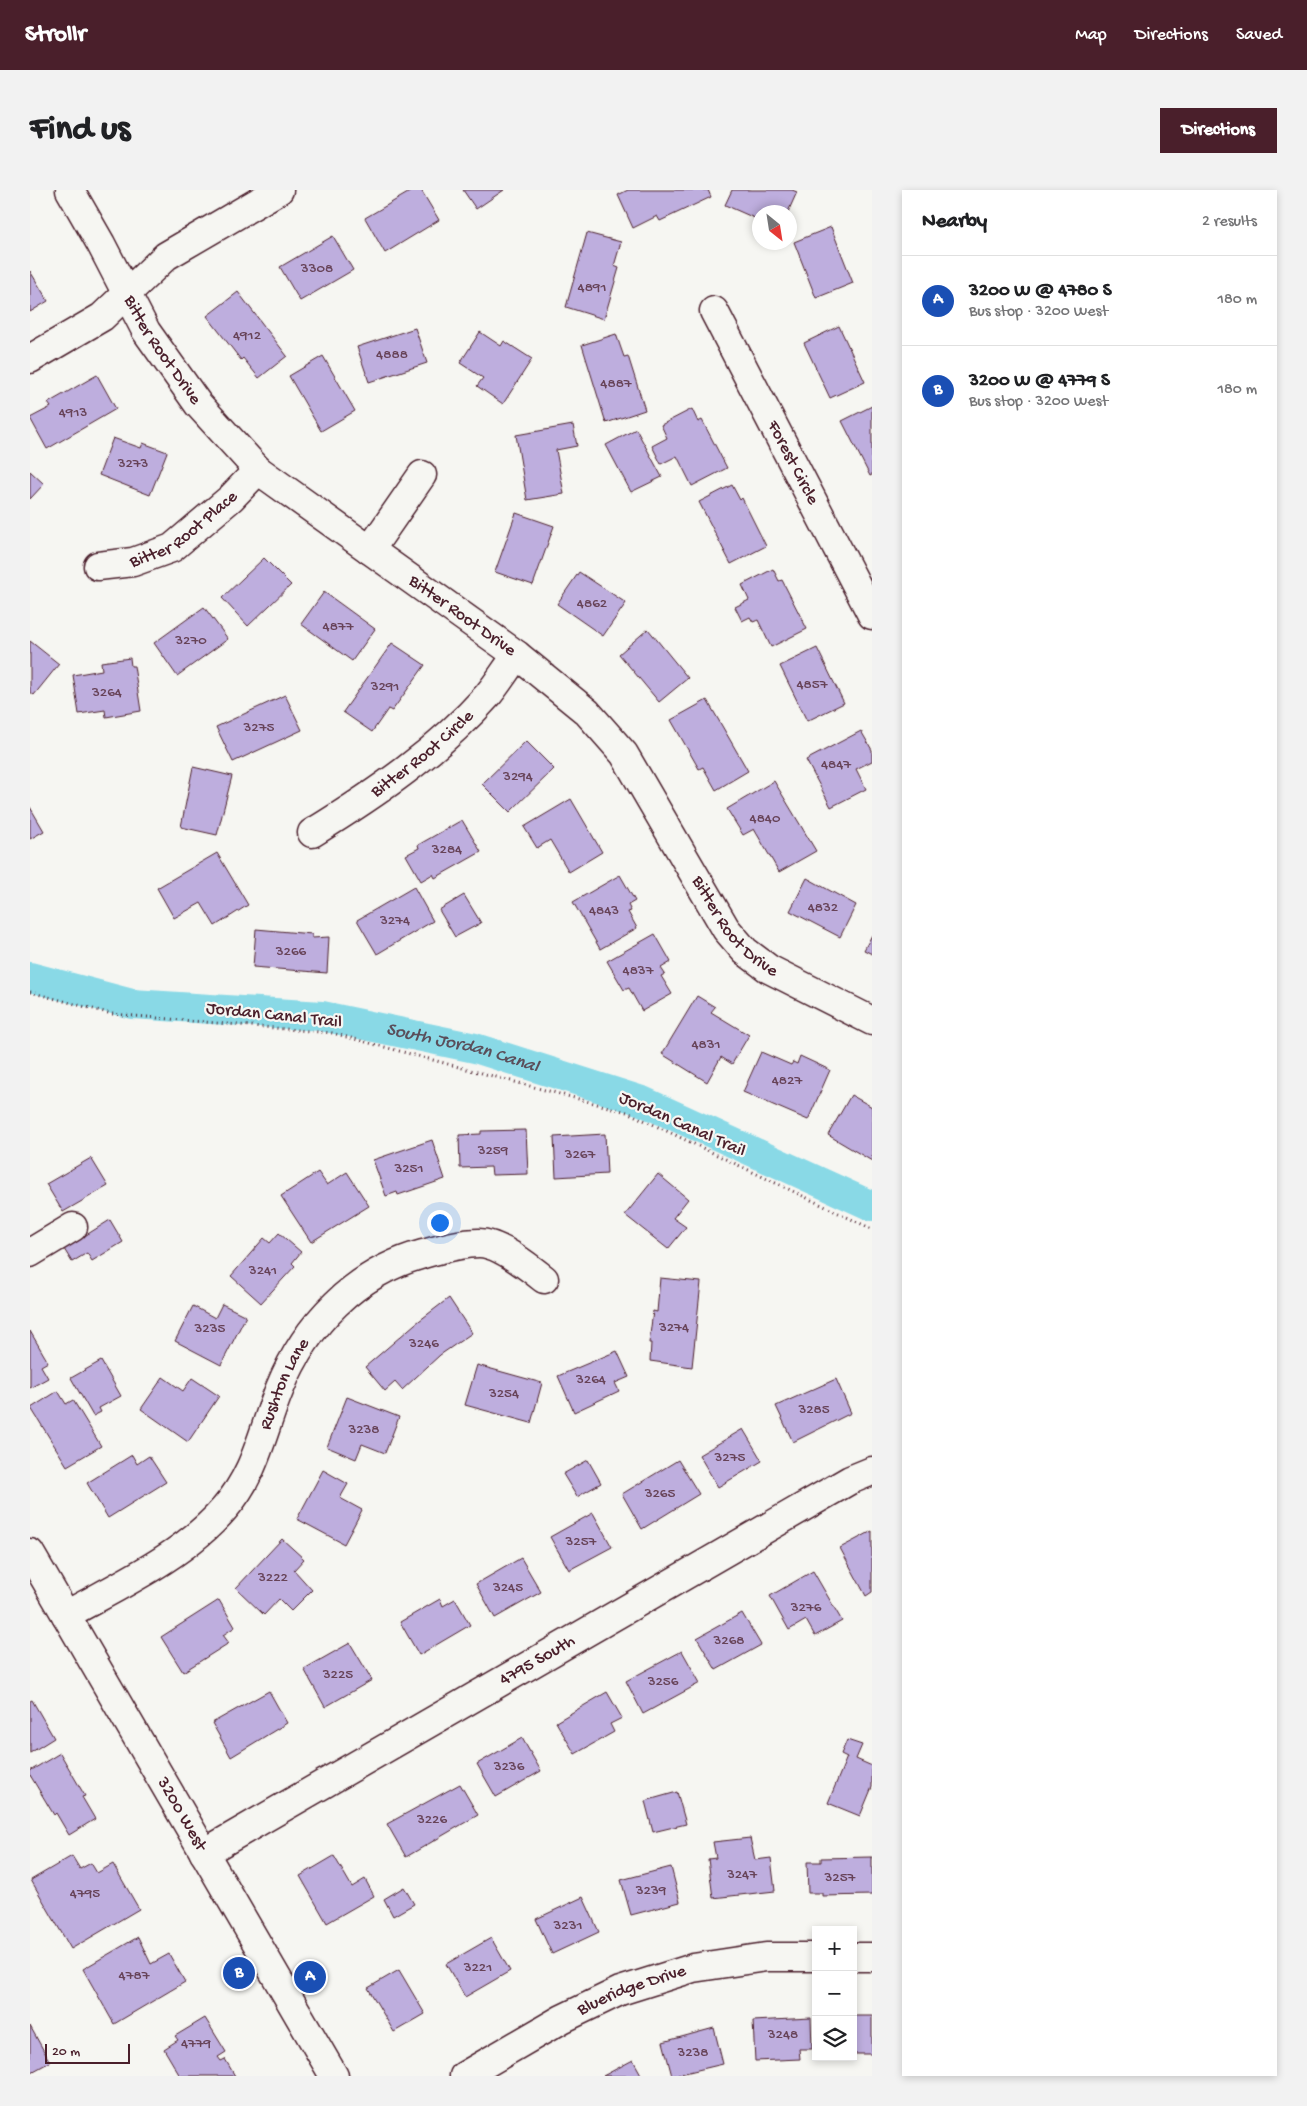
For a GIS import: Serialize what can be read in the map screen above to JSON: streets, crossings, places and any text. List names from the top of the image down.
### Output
{
  "streets": {
    "street": [
      "Bitter Root Drive",
      "Forest Circle",
      "Bitter Root Place",
      "Bitter Root Circle",
      "Rushton Lane",
      "4795 South",
      "3200 West",
      "Blueridge Drive"
    ],
    "path": ["Jordan Canal Trail"]
  },
  "crossings": [
    ["Bitter Root Drive", "Bitter Root Place"],
    ["Bitter Root Drive", "Bitter Root Circle"],
    ["Rushton Lane", "3200 West"],
    ["4795 South", "3200 West"]
  ],
  "water": ["South Jordan Canal"],
  "house_numbers": [
    "3308",
    "4891",
    "4912",
    "4888",
    "4887",
    "4913",
    "3273",
    "4862",
    "4877",
    "3270",
    "4857",
    "3291",
    "3264",
    "3275",
    "4847",
    "3294",
    "4840",
    "3284",
    "4832",
    "4843",
    "3274",
    "3266",
    "4837",
    "4831",
    "4827",
    "3259",
    "3267",
    "3251",
    "3241",
    "3274",
    "3235",
    "3246",
    "3264",
    "3254",
    "3285",
    "3238",
    "3275",
    "3265",
    "3257",
    "3222",
    "3245",
    "3276",
    "3268",
    "3225",
    "3256",
    "3236",
    "3226",
    "3247",
    "3257",
    "3239",
    "4795",
    "3231",
    "3221",
    "4787",
    "3248",
    "4779",
    "3238"
  ],
  "scale_bar": "20 m",
  "north": "bottom right",
  "page": {
    "header": "Strollr",
    "nav": ["Map", "Directions", "Saved"],
    "buttons": "Directions",
    "title": "Find us",
    "heading": ["Nearby", "2 results"],
    "list": [
      {
        "mark": "A",
        "name": "3200 W @ 4780 S",
        "note": "Bus stop · 3200 West",
        "value": "180 m"
      },
      {
        "mark": "B",
        "name": "3200 W @ 4779 S",
        "note": "Bus stop · 3200 West",
        "value": "180 m"
      }
    ],
    "map_buttons": ["+", "−"],
    "pins": ["B", "A"],
    "scale": "20 m"
  }
}
